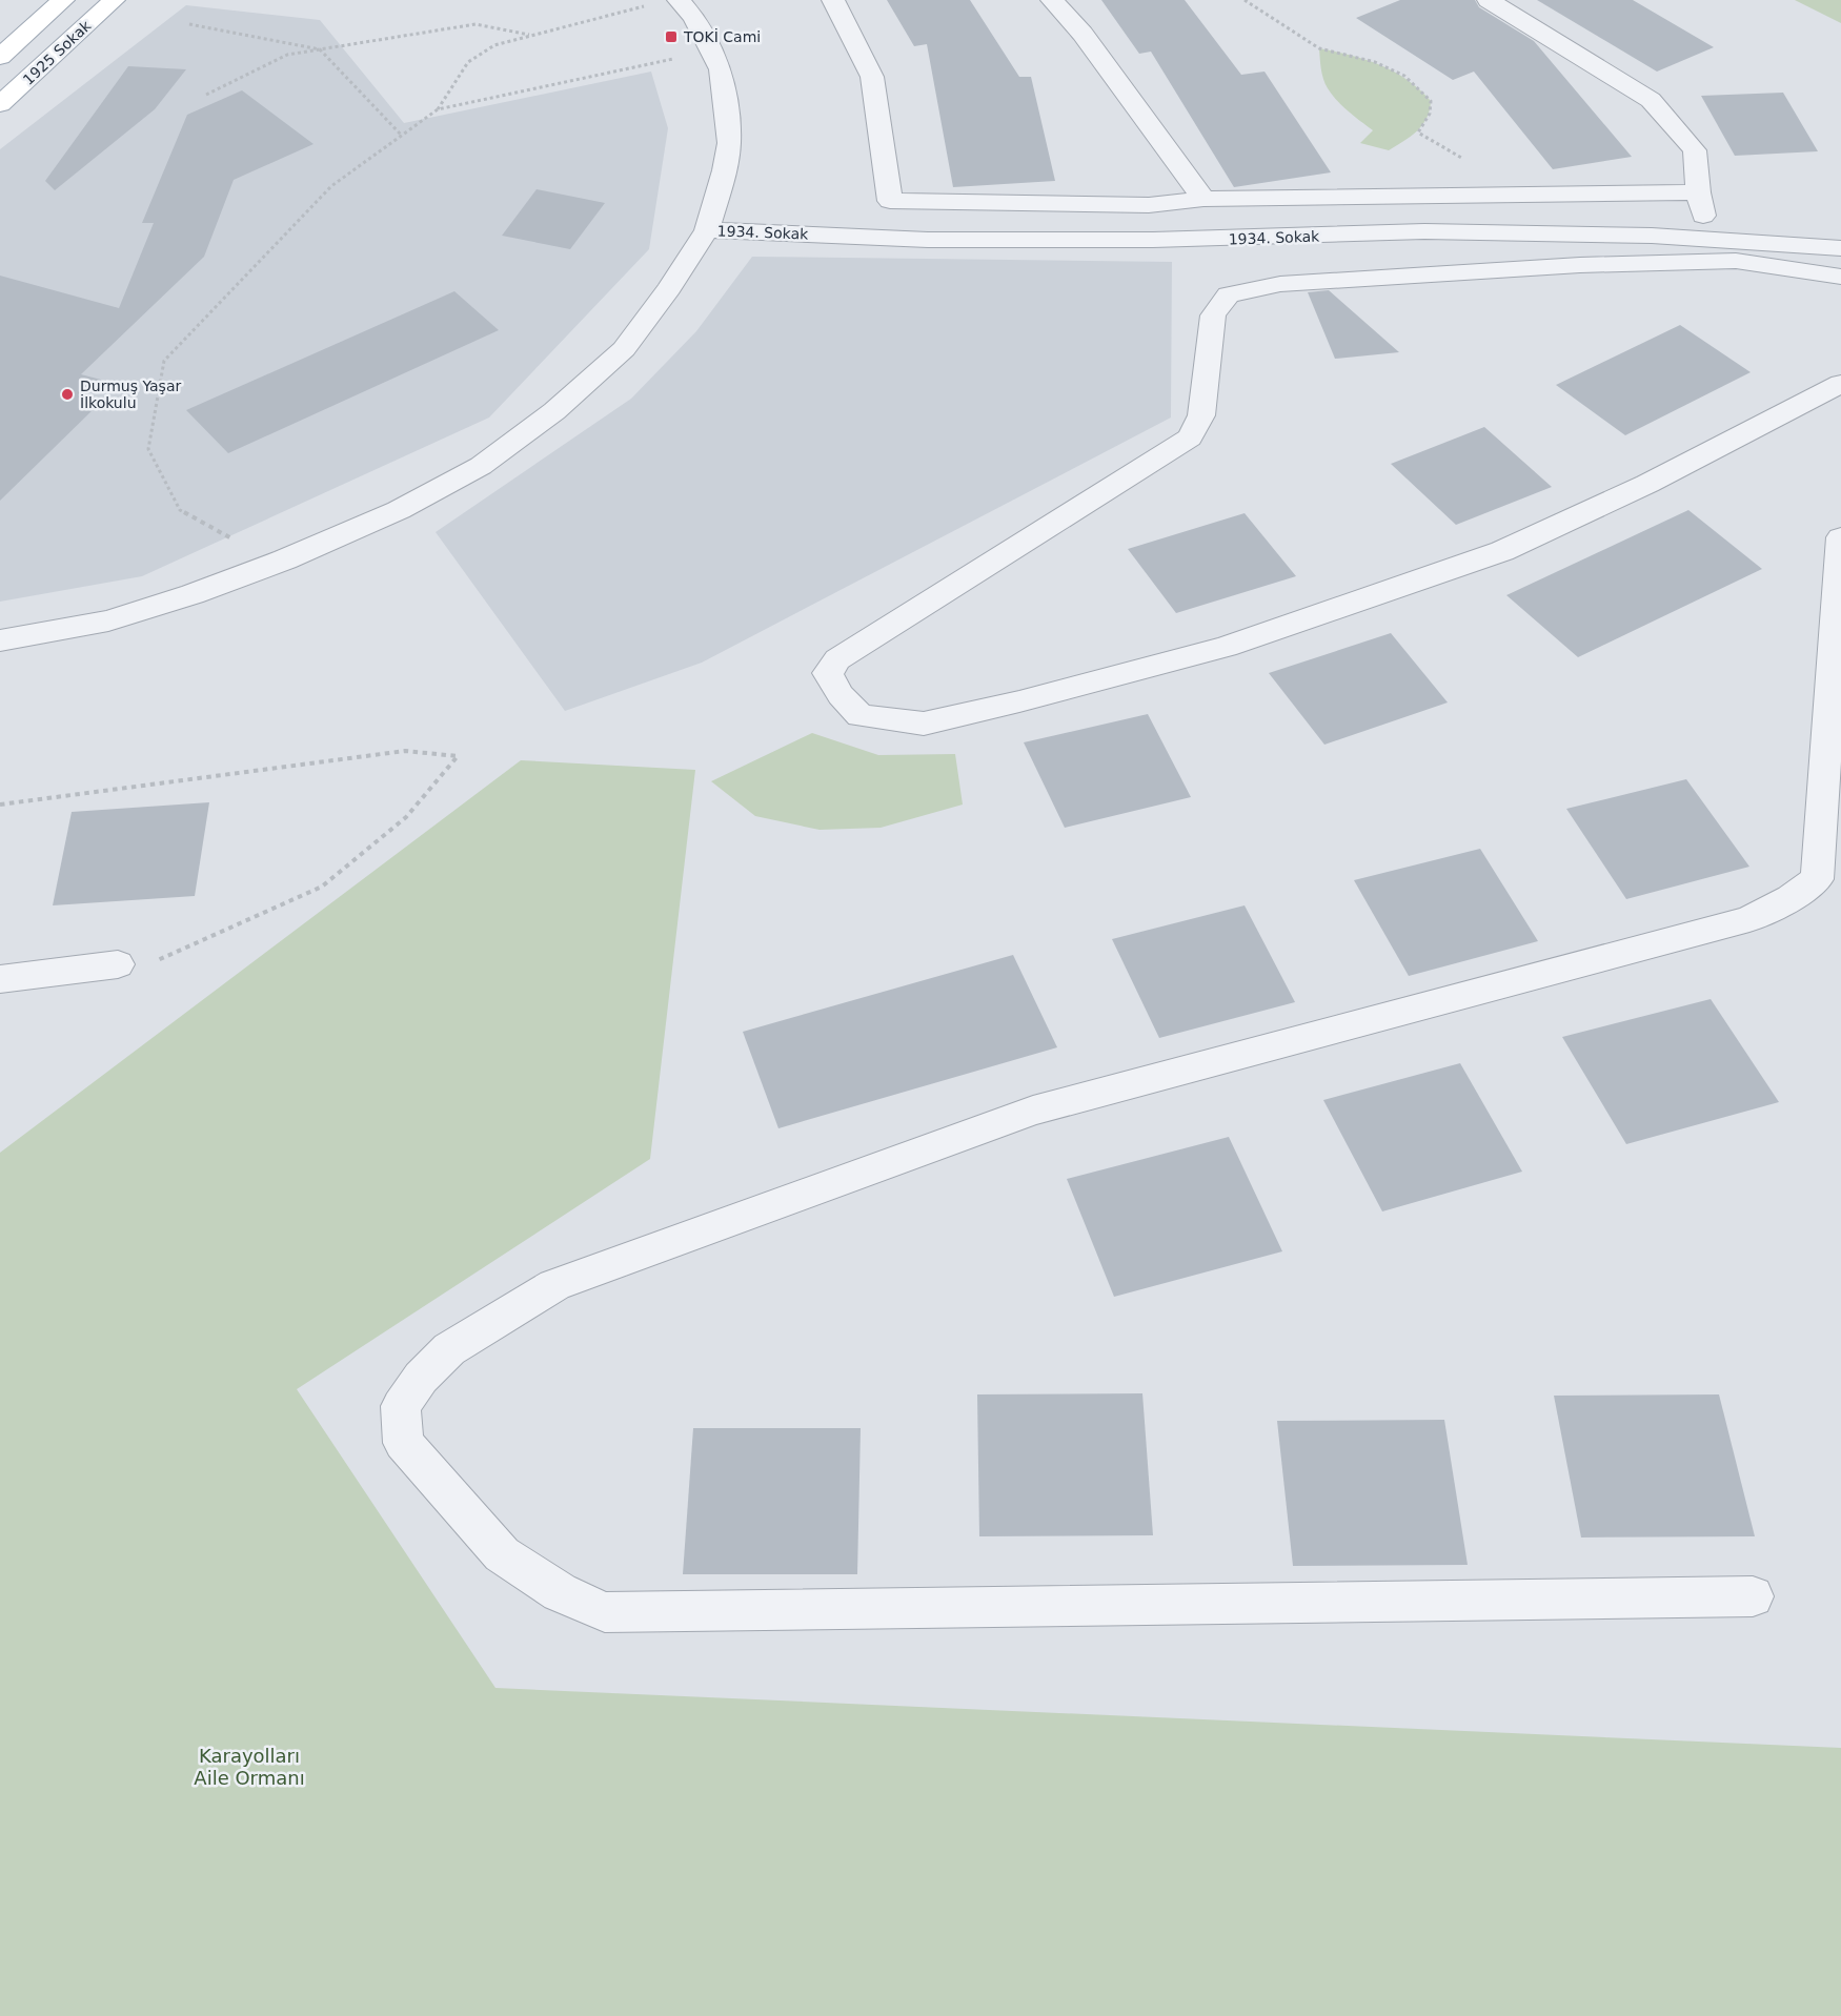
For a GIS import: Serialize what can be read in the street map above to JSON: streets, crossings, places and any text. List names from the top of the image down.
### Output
{
  "streets": {
    "main road": ["1925 Sokak"],
    "street": ["1934. Sokak"]
  },
  "parks": ["Karayolları Aile Ormanı"],
  "places": {
    "transit": ["TOKİ Cami"],
    "other": ["Durmuş Yaşar İlkokulu"]
  }
}
